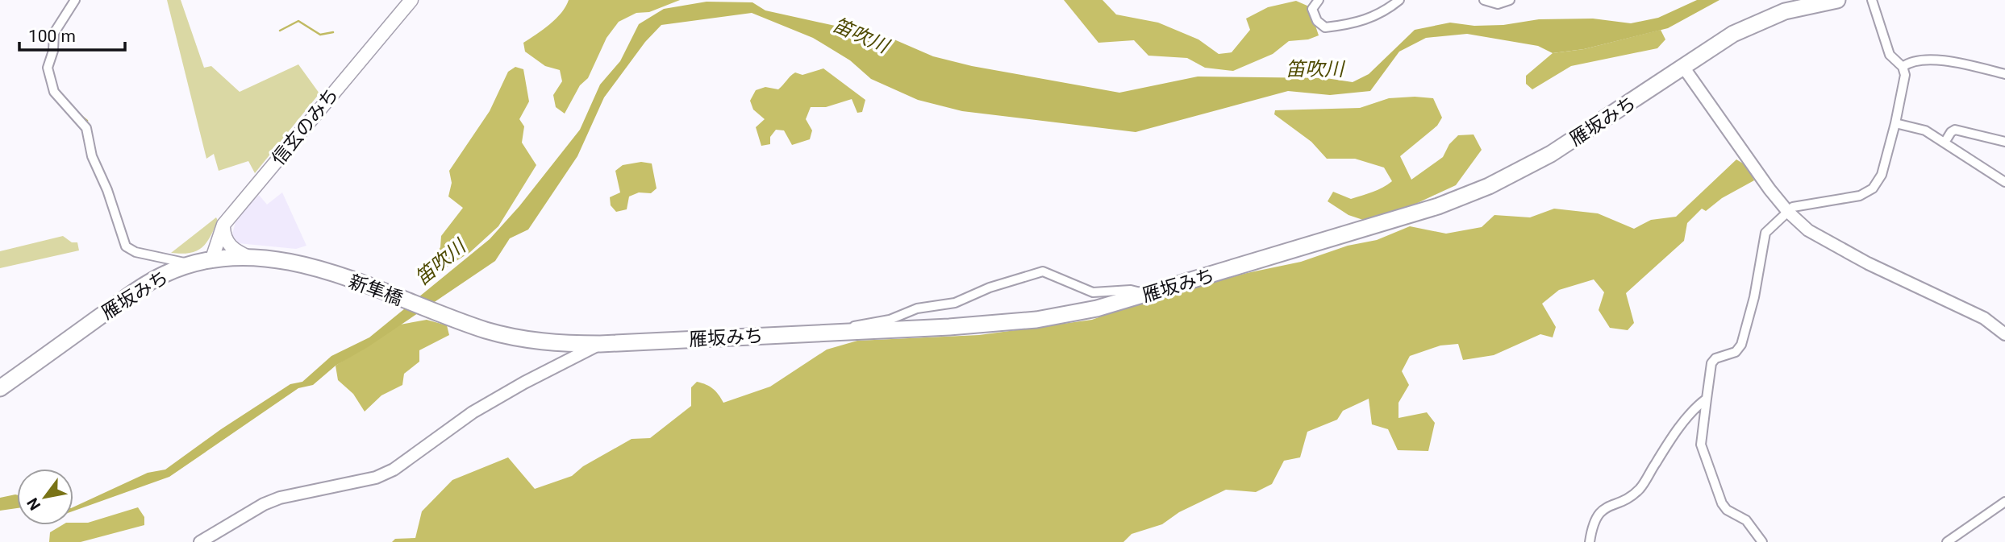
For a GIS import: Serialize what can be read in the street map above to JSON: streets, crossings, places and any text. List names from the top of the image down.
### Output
{
  "streets": {
    "highway": ["雁坂みち", "新隼橋"],
    "main road": ["信玄のみち"]
  },
  "crossings": [
    ["雁坂みち", "信玄のみち"],
    ["雁坂みち", "新隼橋"]
  ],
  "water": ["笛吹川"],
  "scale_bar": "100 m",
  "north": "bottom left"
}
